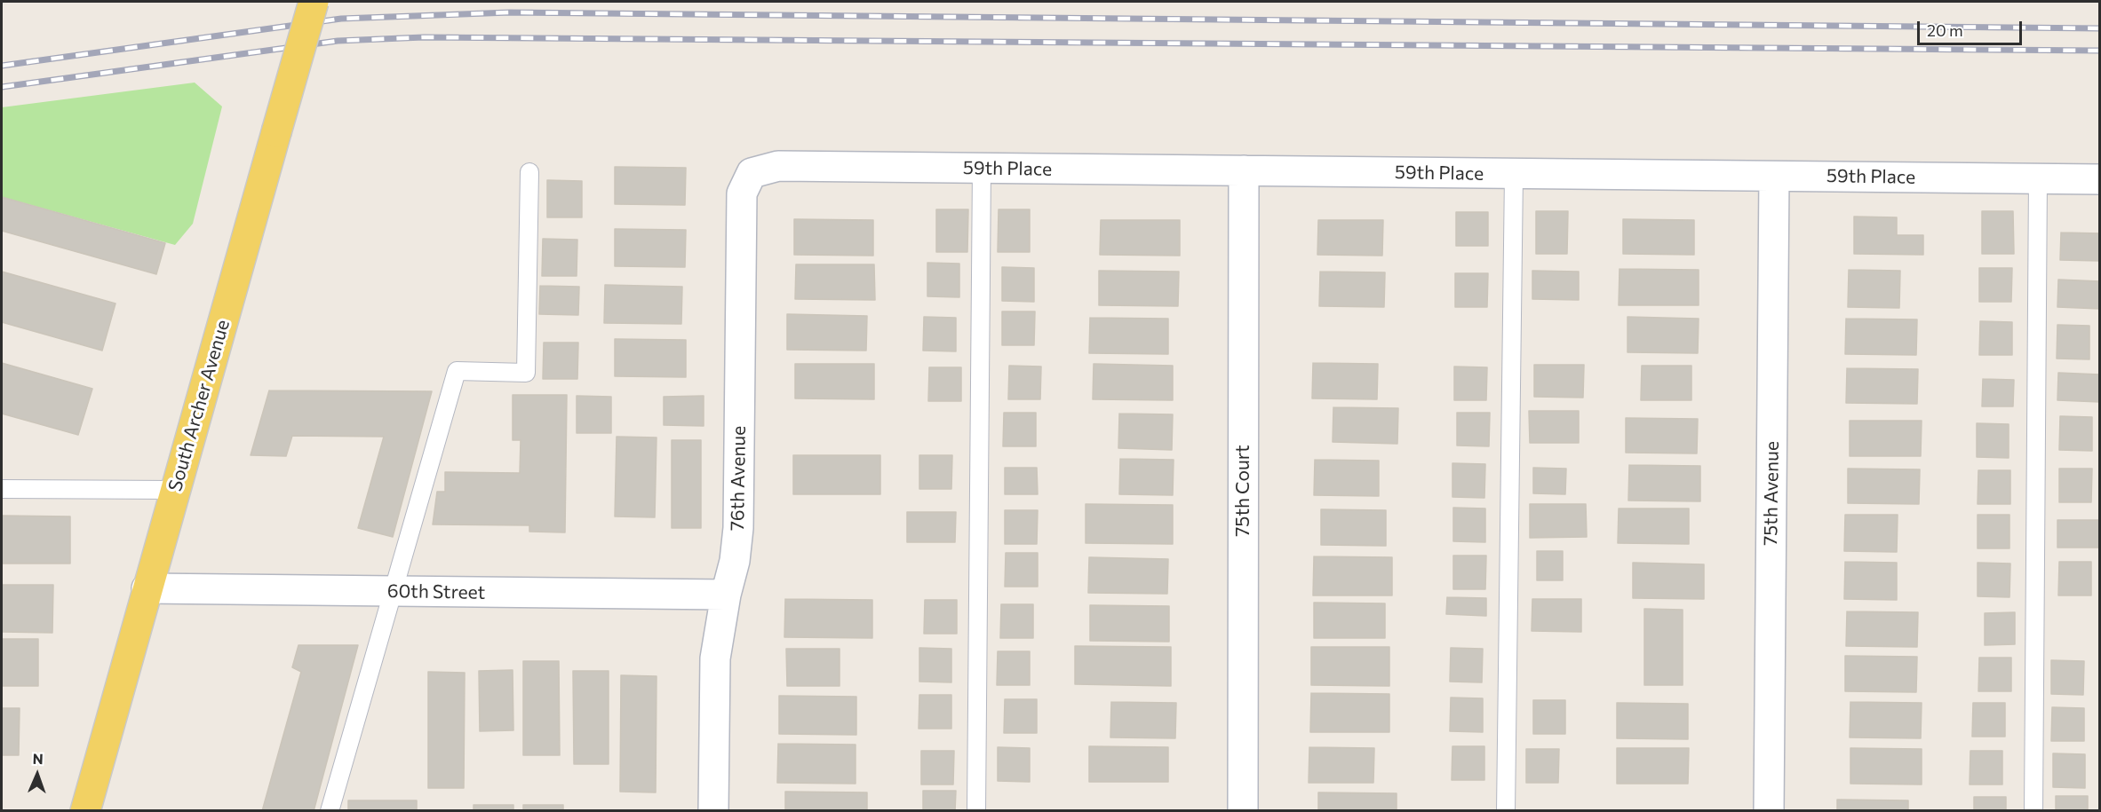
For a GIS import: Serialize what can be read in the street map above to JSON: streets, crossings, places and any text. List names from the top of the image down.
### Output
{
  "streets": {
    "main road": ["South Archer Avenue"],
    "street": [
      "59th Place",
      "76th Avenue",
      "75th Court",
      "75th Avenue",
      "60th Street"
    ]
  },
  "crossings": [
    ["59th Place", "76th Avenue"],
    ["59th Place", "75th Court"],
    ["59th Place", "75th Avenue"],
    ["South Archer Avenue", "60th Street"],
    ["76th Avenue", "60th Street"]
  ],
  "scale_bar": "20 m",
  "north": "top"
}
